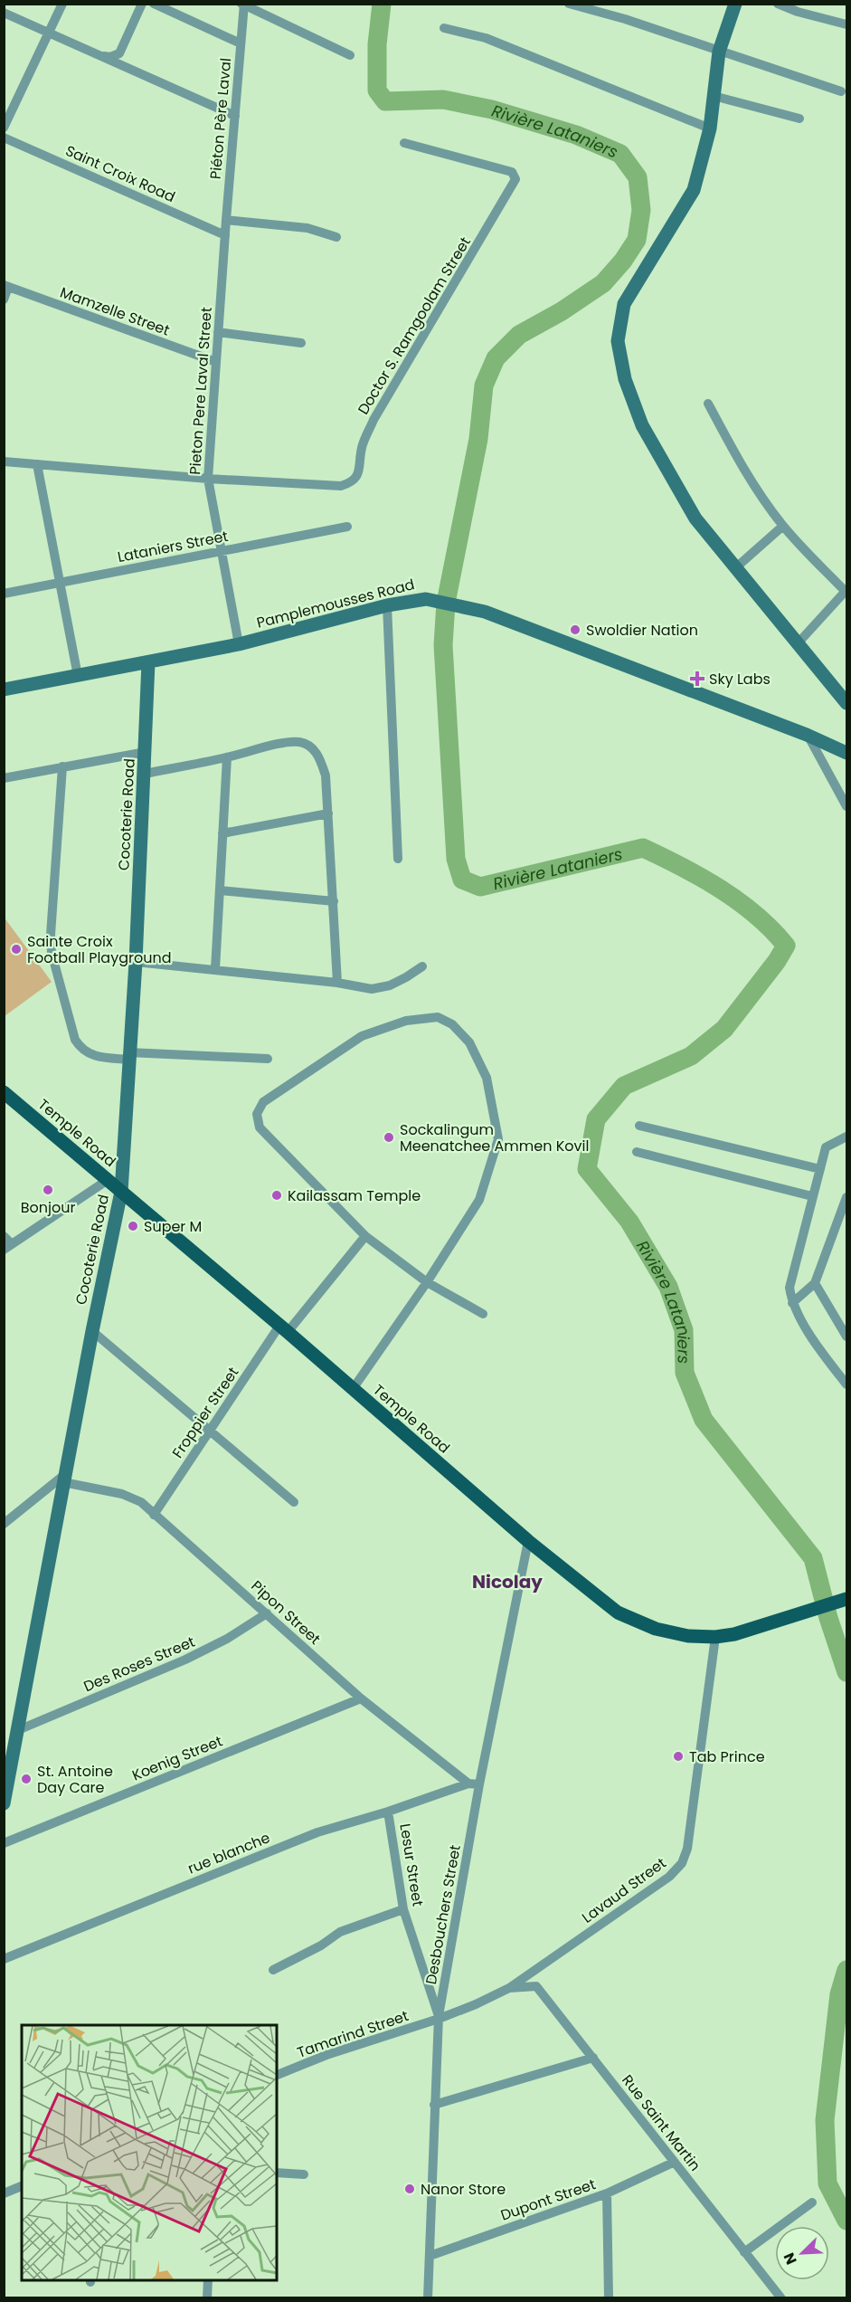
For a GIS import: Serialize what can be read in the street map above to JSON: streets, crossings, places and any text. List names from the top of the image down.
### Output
{
  "streets": {
    "main road": ["Pamplemousses Road", "Cocoterie Road", "Temple Road"],
    "street": [
      "Piéton Père Laval",
      "Saint Croix Road",
      "Mamzelle Street",
      "Doctor S. Ramgoolam Street",
      "Pieton Pere Laval Street",
      "Lataniers Street",
      "Froppier Street",
      "Pipon Street",
      "Des Roses Street",
      "Koenig Street",
      "rue blanche",
      "Lesur Street",
      "Lavaud Street",
      "Desbouchers Street",
      "Tamarind Street",
      "Rue Saint Martin",
      "Dupont Street"
    ]
  },
  "crossings": [
    ["Piéton Père Laval", "Saint Croix Road"],
    ["Piéton Père Laval", "Pieton Pere Laval Street"],
    ["Saint Croix Road", "Pieton Pere Laval Street"],
    ["Mamzelle Street", "Pieton Pere Laval Street"],
    ["Doctor S. Ramgoolam Street", "Pieton Pere Laval Street"],
    ["Pieton Pere Laval Street", "Lataniers Street"],
    ["Pieton Pere Laval Street", "Pamplemousses Road"],
    ["Pamplemousses Road", "Cocoterie Road"],
    ["Cocoterie Road", "Temple Road"],
    ["Cocoterie Road", "Pipon Street"],
    ["Cocoterie Road", "Des Roses Street"],
    ["Temple Road", "Froppier Street"],
    ["Temple Road", "Lavaud Street"],
    ["Temple Road", "Desbouchers Street"],
    ["Froppier Street", "Pipon Street"],
    ["Pipon Street", "Des Roses Street"],
    ["Pipon Street", "Koenig Street"],
    ["Pipon Street", "rue blanche"],
    ["rue blanche", "Lesur Street"],
    ["Lesur Street", "Lavaud Street"],
    ["Lesur Street", "Desbouchers Street"],
    ["Lesur Street", "Tamarind Street"],
    ["Lavaud Street", "Desbouchers Street"],
    ["Lavaud Street", "Tamarind Street"],
    ["Lavaud Street", "Rue Saint Martin"],
    ["Desbouchers Street", "Tamarind Street"],
    ["Desbouchers Street", "Dupont Street"],
    ["Rue Saint Martin", "Dupont Street"]
  ],
  "districts": ["Nicolay"],
  "water": ["Rivière Lataniers"],
  "places": {
    "other": [
      "Swoldier Nation",
      "Sainte Croix Football Playground",
      "Sockalingum Meenatchee Ammen Kovil",
      "Bonjour",
      "Kailassam Temple",
      "Super M",
      "Tab Prince",
      "St. Antoine Day Care",
      "Nanor Store"
    ],
    "health": ["Sky Labs"]
  },
  "north": "bottom left"
}
